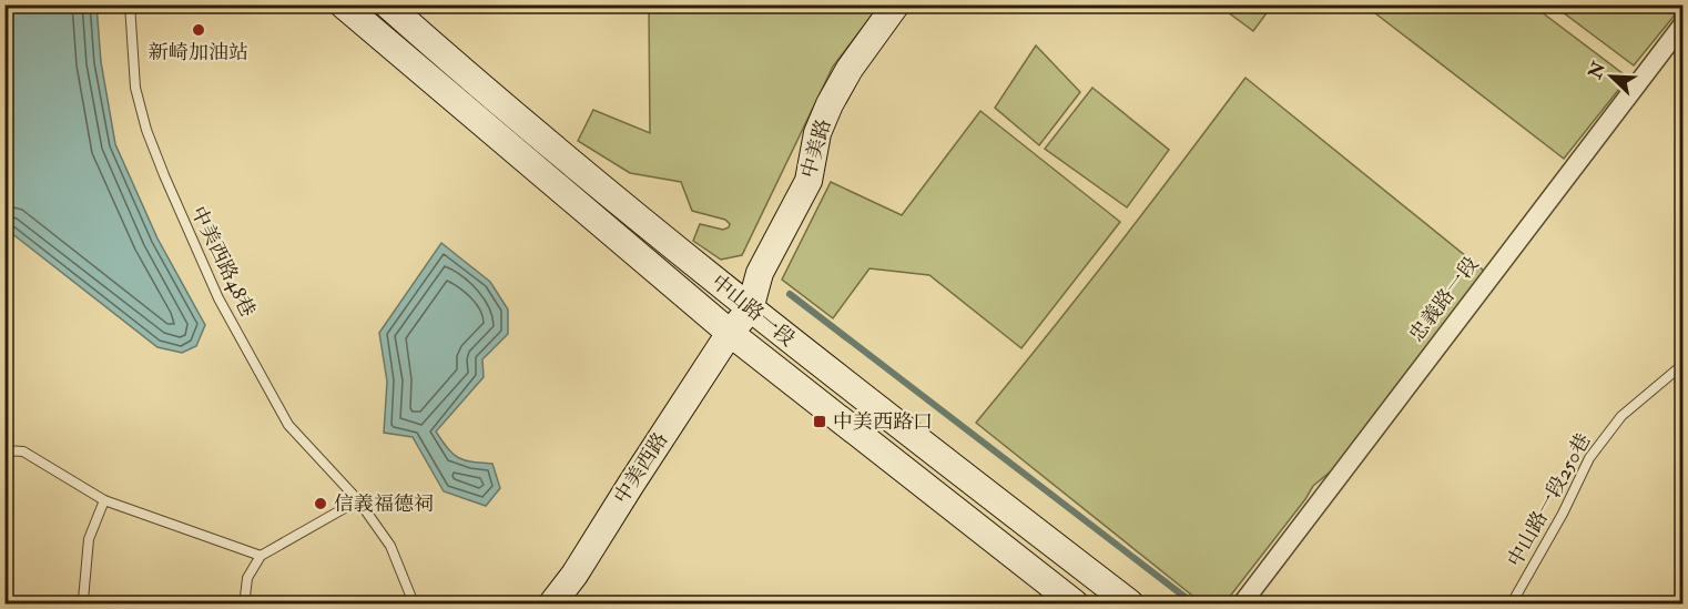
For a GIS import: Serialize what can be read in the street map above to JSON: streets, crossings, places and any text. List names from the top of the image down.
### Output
{
  "streets": {
    "street": [
      "中美路",
      "忠義路一段",
      "中山路一段",
      "中美西路"
    ],
    "lane": ["中美西路48巷", "中山路一段250巷"]
  },
  "crossings": [
    ["中美路", "中山路一段"],
    ["中美路", "中美西路"],
    ["中山路一段", "中美西路"]
  ],
  "places": {
    "other": ["新崎加油站", "信義福德祠"],
    "transit": ["中美西路口"]
  },
  "north": "top left"
}
